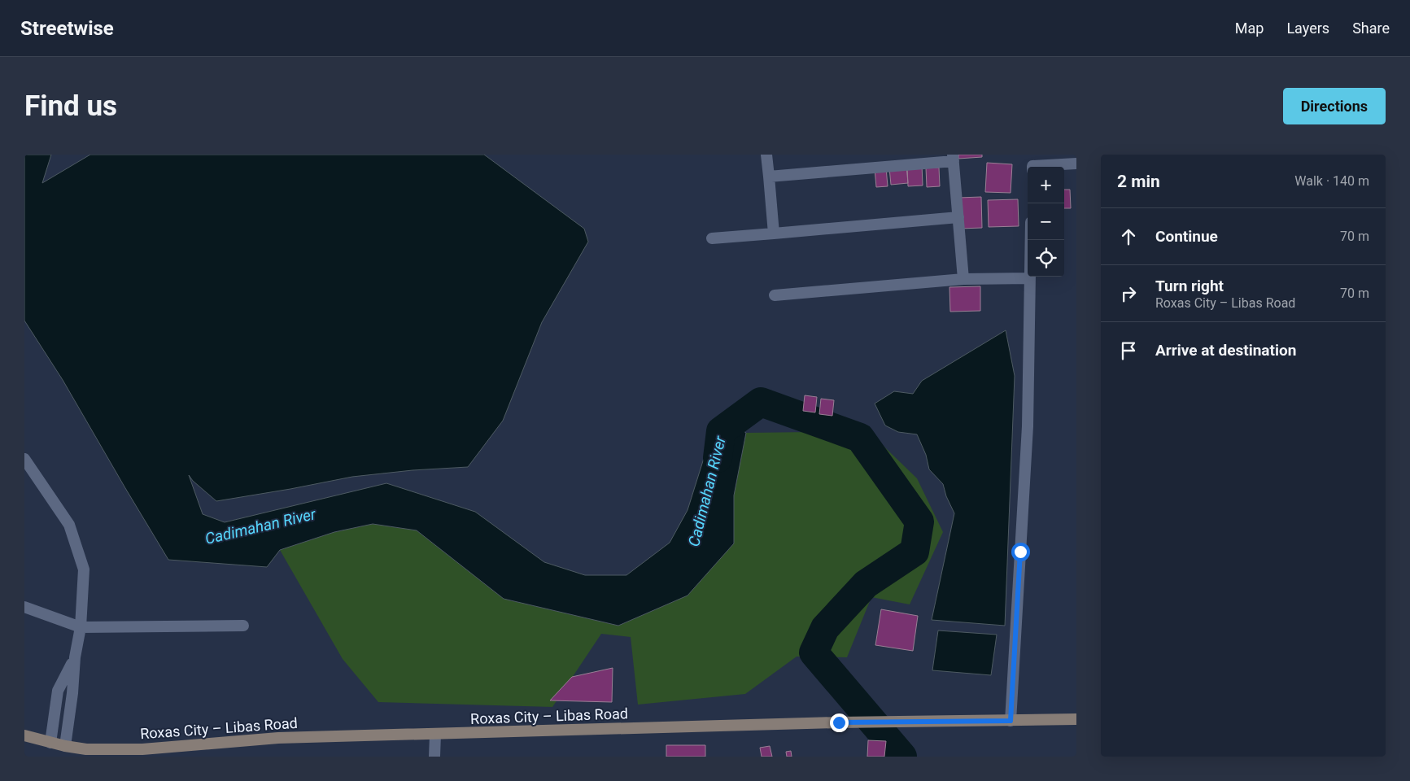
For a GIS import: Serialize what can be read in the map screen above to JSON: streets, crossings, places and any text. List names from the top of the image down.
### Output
{
  "streets": {
    "main road": ["Roxas City – Libas Road"]
  },
  "water": ["Cadimahan River"],
  "page": {
    "header": "Streetwise",
    "nav": ["Map", "Layers", "Share"],
    "buttons": "Directions",
    "title": "Find us",
    "heading": ["2 min", "Walk · 140 m"],
    "map_buttons": ["+", "−"],
    "list": [
      ["Continue", "70 m"],
      ["Turn right", "Roxas City – Libas Road", "70 m"],
      "Arrive at destination"
    ]
  }
}
